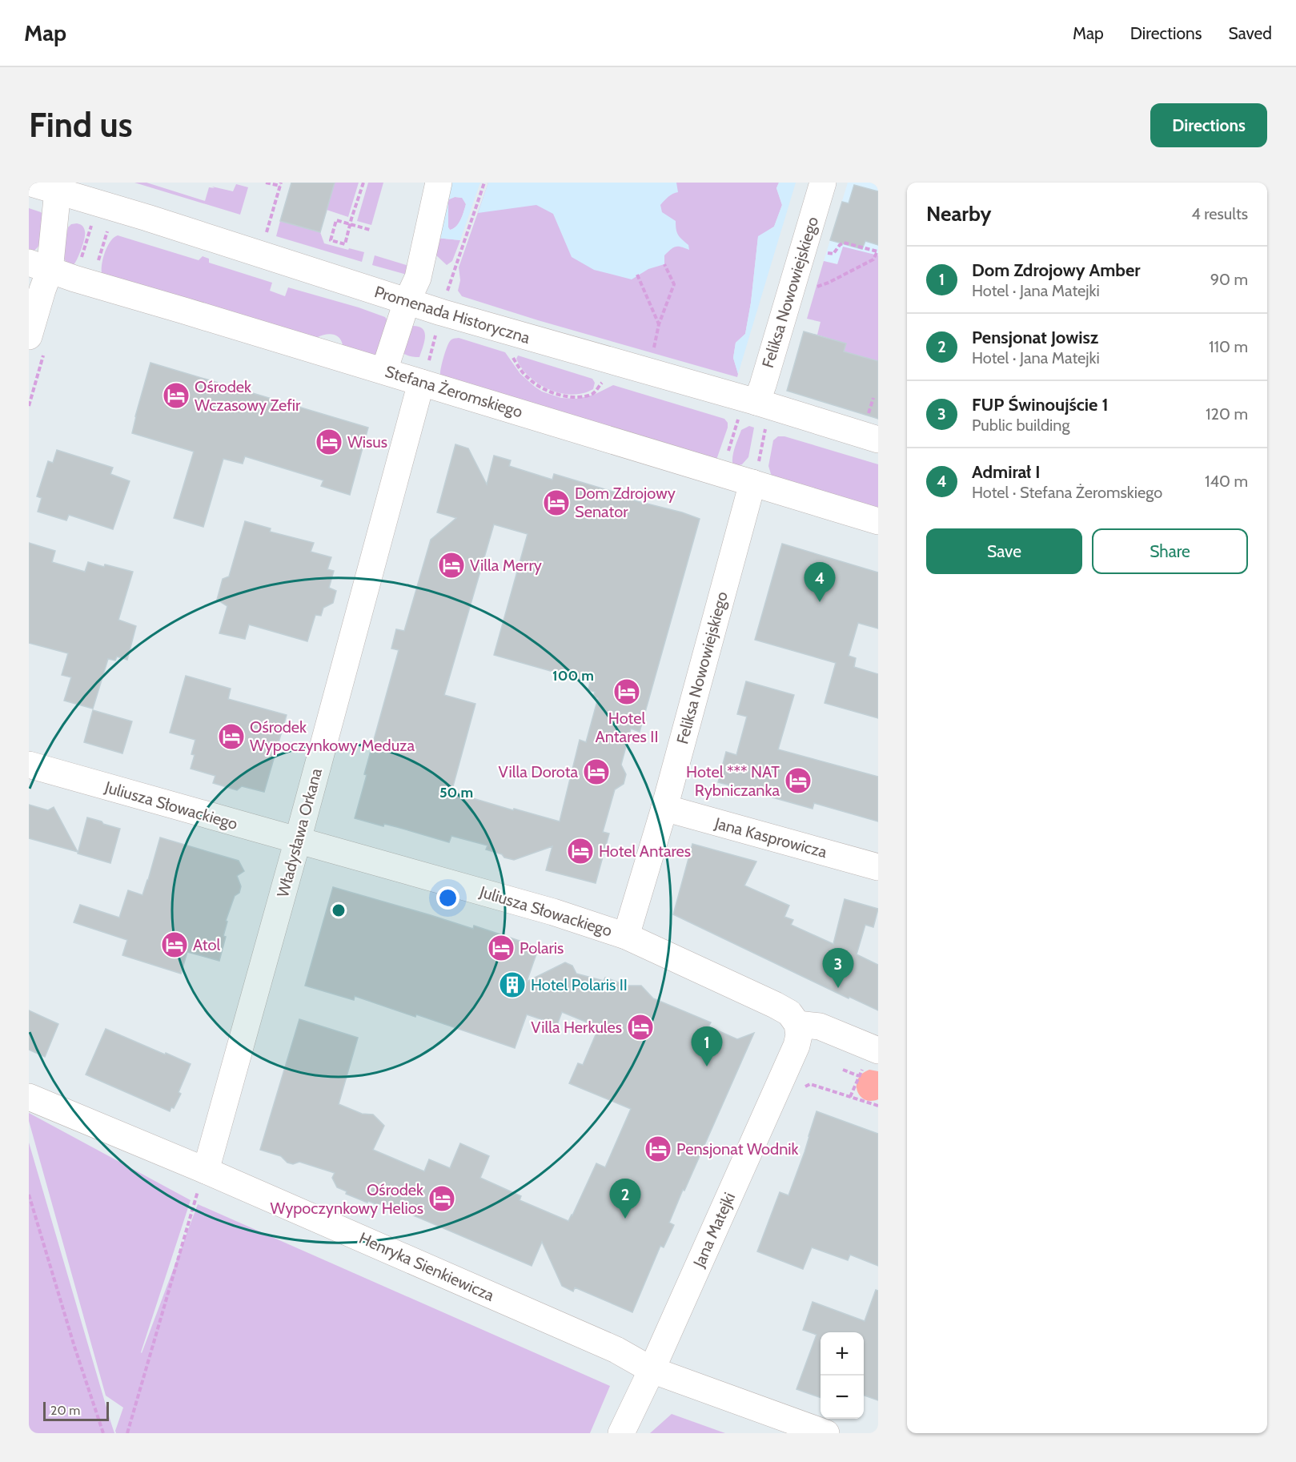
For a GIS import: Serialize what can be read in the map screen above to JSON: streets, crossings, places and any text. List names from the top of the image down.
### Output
{
  "streets": {
    "street": [
      "Feliksa Nowowiejskiego",
      "Promenada Historyczna",
      "Stefana Żeromskiego",
      "Juliusza Słowackiego",
      "Władysława Orkana",
      "Jana Kasprowicza",
      "Jana Matejki",
      "Henryka Sienkiewicza"
    ]
  },
  "crossings": [
    ["Feliksa Nowowiejskiego", "Promenada Historyczna"],
    ["Feliksa Nowowiejskiego", "Stefana Żeromskiego"],
    ["Feliksa Nowowiejskiego", "Juliusza Słowackiego"],
    ["Feliksa Nowowiejskiego", "Jana Kasprowicza"],
    ["Stefana Żeromskiego", "Władysława Orkana"],
    ["Juliusza Słowackiego", "Władysława Orkana"],
    ["Juliusza Słowackiego", "Jana Matejki"],
    ["Władysława Orkana", "Henryka Sienkiewicza"],
    ["Jana Matejki", "Henryka Sienkiewicza"]
  ],
  "places": {
    "hotel": [
      "Ośrodek Wczasowy Zefir",
      "Wisus",
      "Dom Zdrojowy Senator",
      "Villa Merry",
      "Hotel Antares II",
      "Ośrodek Wypoczynkowy Meduza",
      "Villa Dorota",
      "Hotel *** NAT Rybniczanka",
      "Hotel Antares",
      "Atol",
      "Polaris",
      "Villa Herkules",
      "Pensjonat Wodnik",
      "Ośrodek Wypoczynkowy Helios"
    ],
    "building": ["Hotel Polaris II"]
  },
  "scale_bar": "20 m",
  "page": {
    "header": "Map",
    "nav": ["Map", "Directions", "Saved"],
    "buttons": [
      "Directions",
      ["Save", "Share"]
    ],
    "title": "Find us",
    "heading": ["Nearby", "4 results"],
    "list": [
      {
        "mark": "1",
        "name": "Dom Zdrojowy Amber",
        "note": "Hotel · Jana Matejki",
        "value": "90 m"
      },
      {
        "mark": "2",
        "name": "Pensjonat Jowisz",
        "note": "Hotel · Jana Matejki",
        "value": "110 m"
      },
      {
        "mark": "3",
        "name": "FUP Świnoujście 1",
        "note": "Public building",
        "value": "120 m"
      },
      {
        "mark": "4",
        "name": "Admirał I",
        "note": "Hotel · Stefana Żeromskiego",
        "value": "140 m"
      }
    ],
    "pins": [
      "4",
      "3",
      "1",
      "2"
    ],
    "map_buttons": ["+", "−"],
    "scale": "20 m"
  },
  "rings": ["100 m", "50 m"]
}
